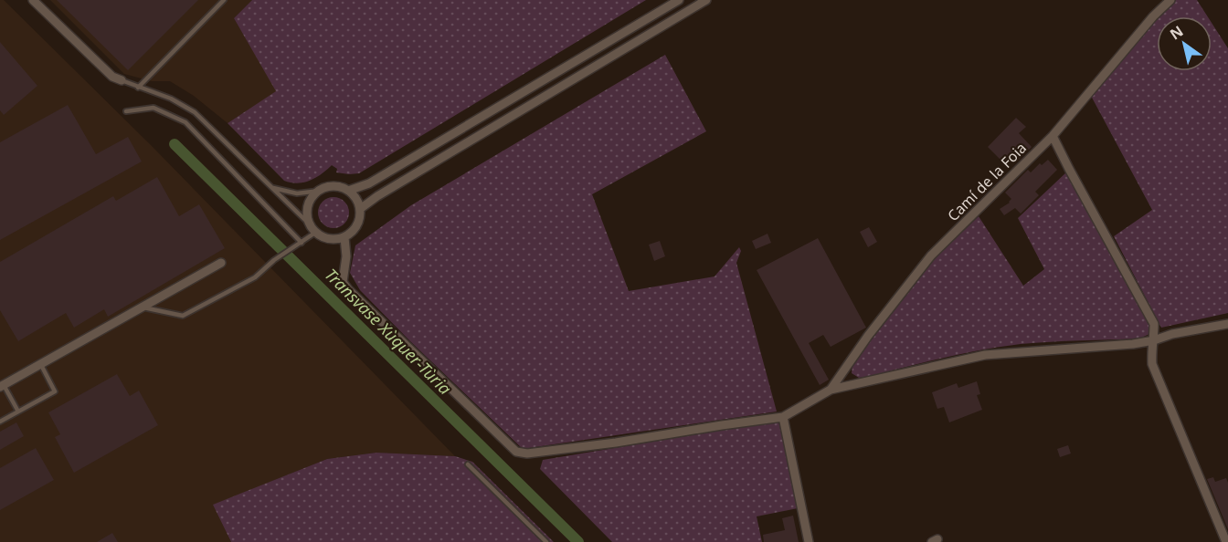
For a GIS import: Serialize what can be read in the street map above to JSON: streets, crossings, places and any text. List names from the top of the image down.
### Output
{
  "streets": {
    "street": ["Camí de la Foia"]
  },
  "water": ["Transvase Xùquer-Tùria"],
  "north": "top left"
}
